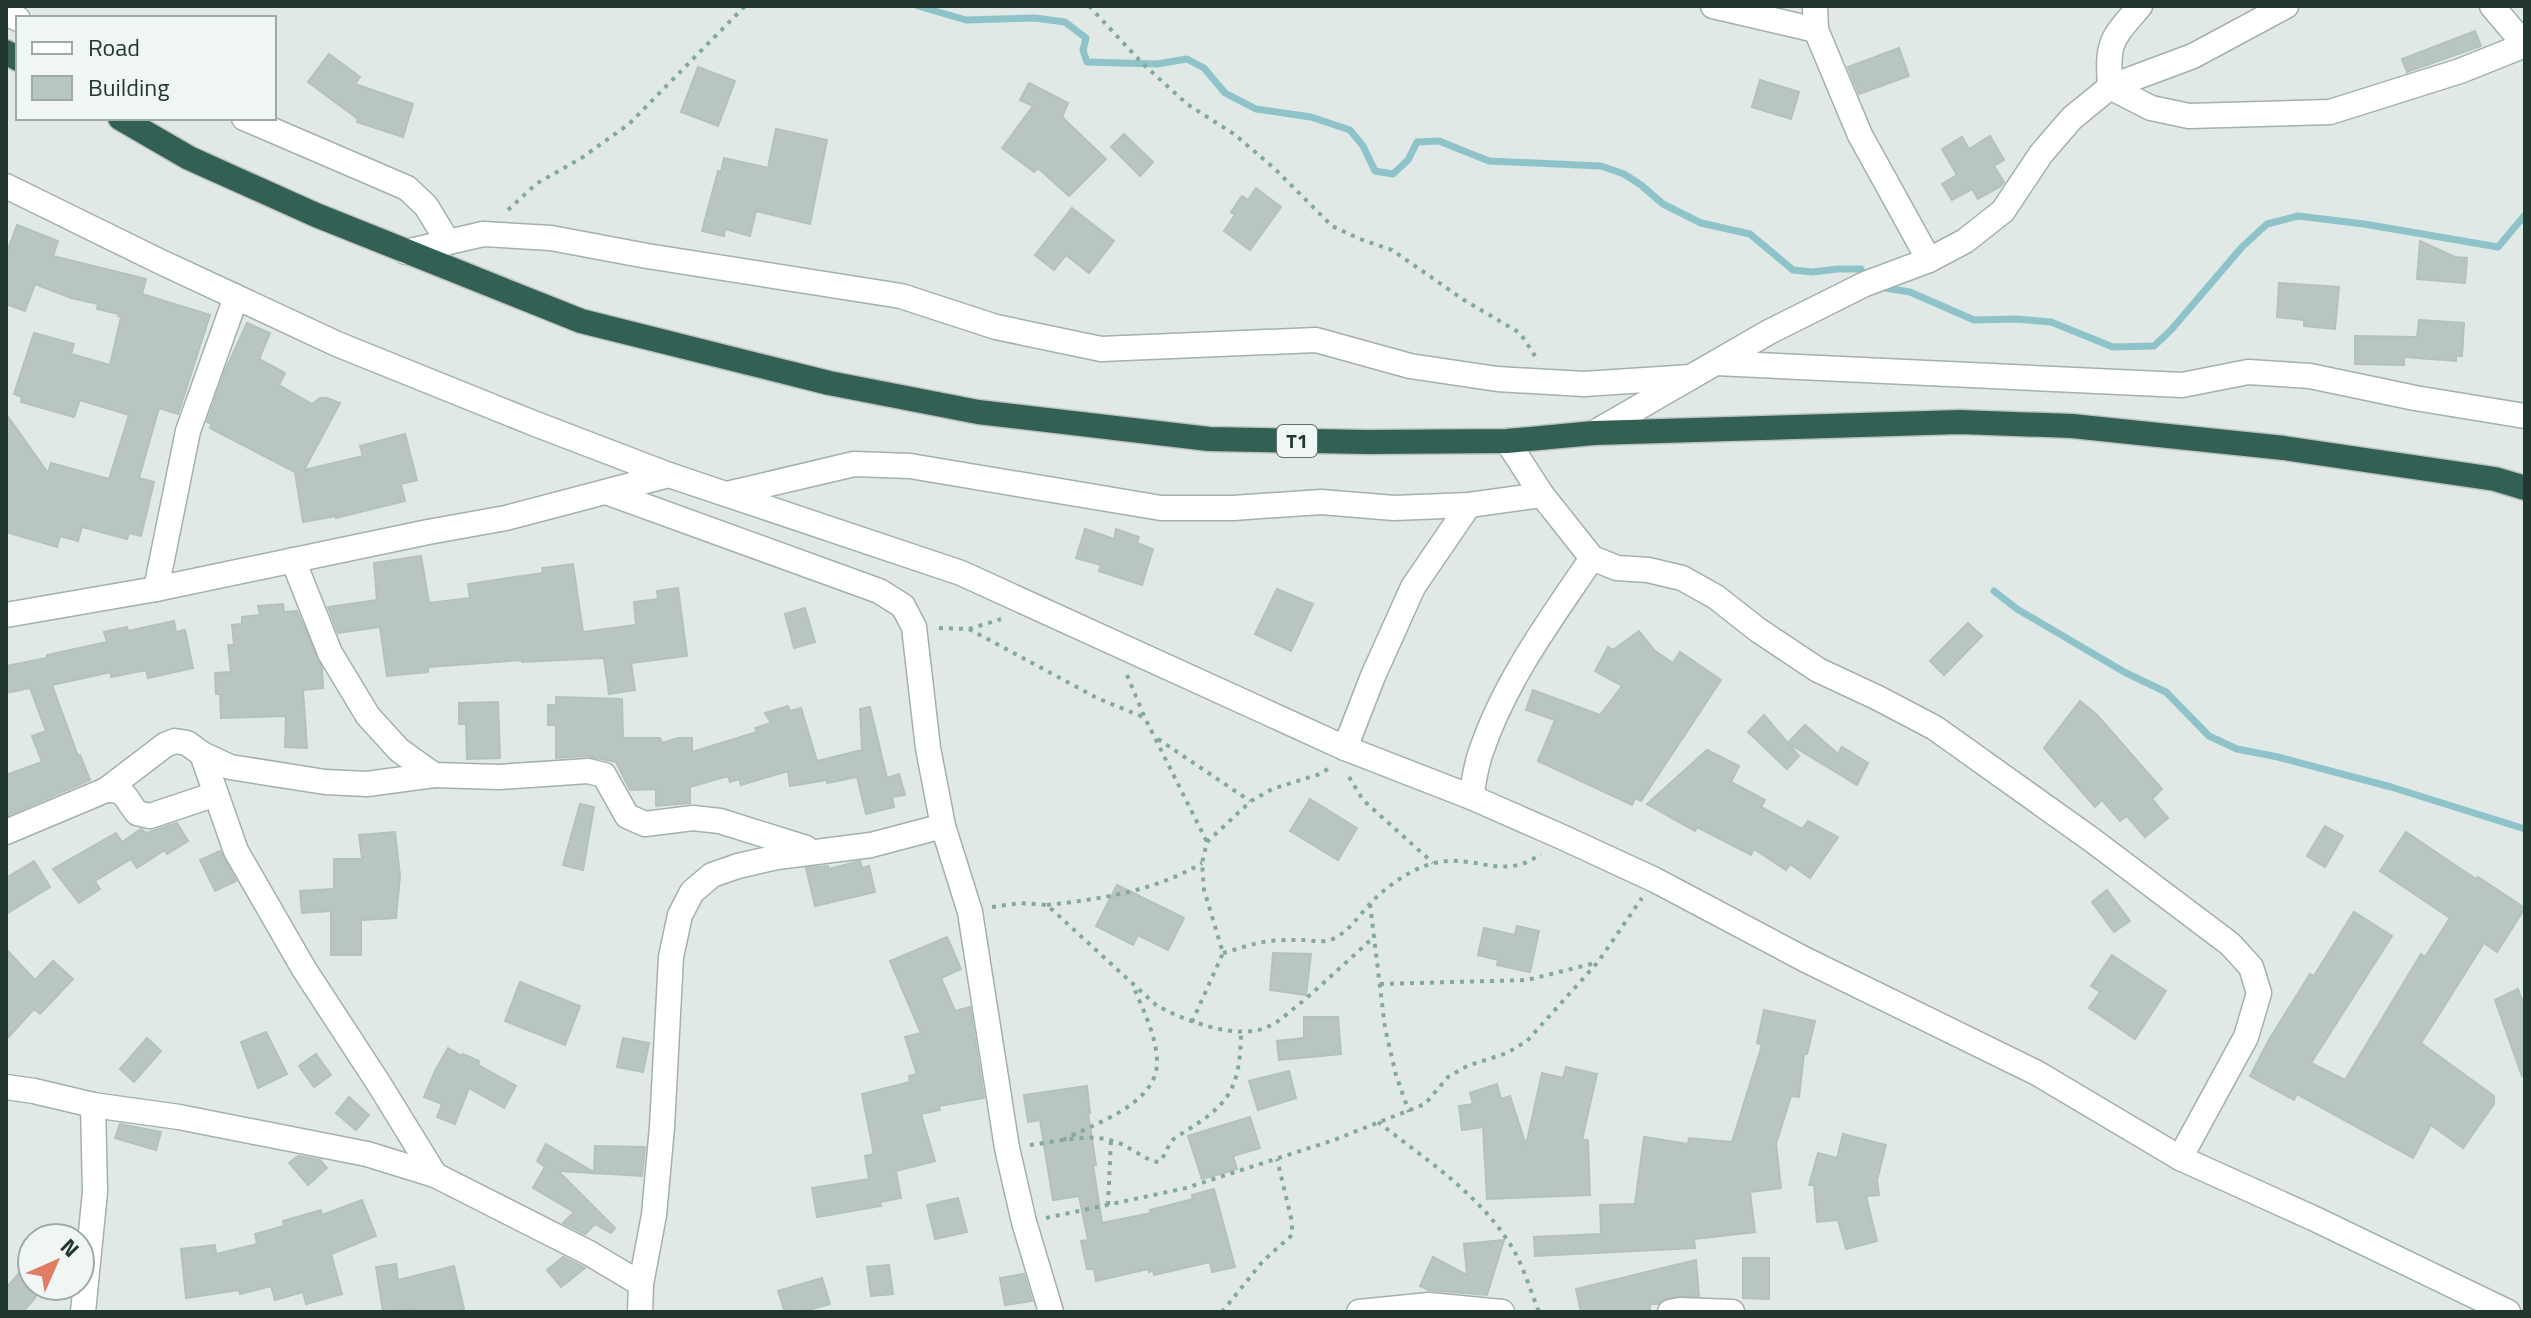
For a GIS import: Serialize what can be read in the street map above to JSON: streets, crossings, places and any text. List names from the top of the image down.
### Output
{
  "streets": {
    "highway": ["T1"]
  },
  "legend": ["Road", "Building"],
  "north": "top right"
}
